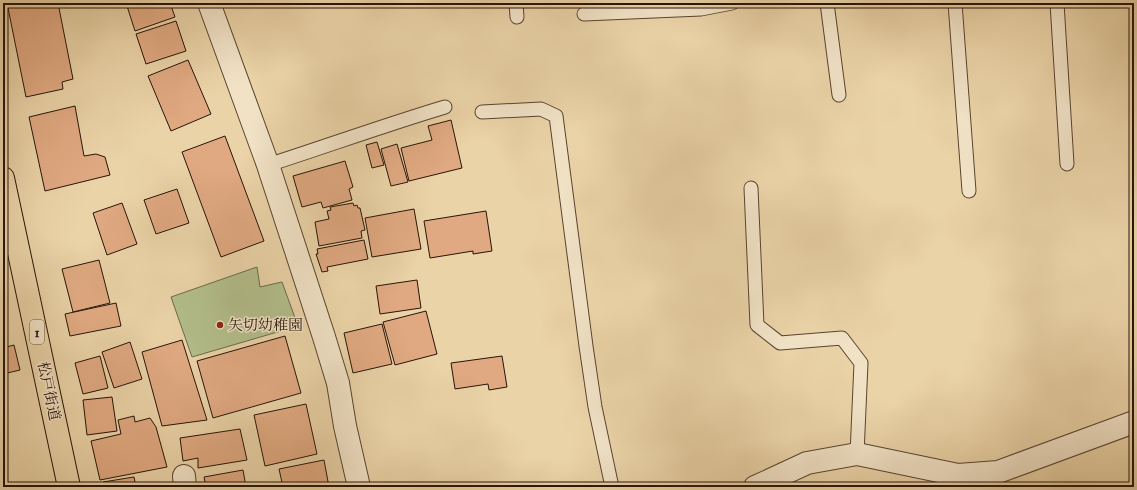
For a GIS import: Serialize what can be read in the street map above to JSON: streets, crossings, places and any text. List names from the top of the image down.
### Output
{
  "streets": {
    "main road": ["1", "松戸街道"]
  },
  "places": ["矢切幼稚園"]
}
